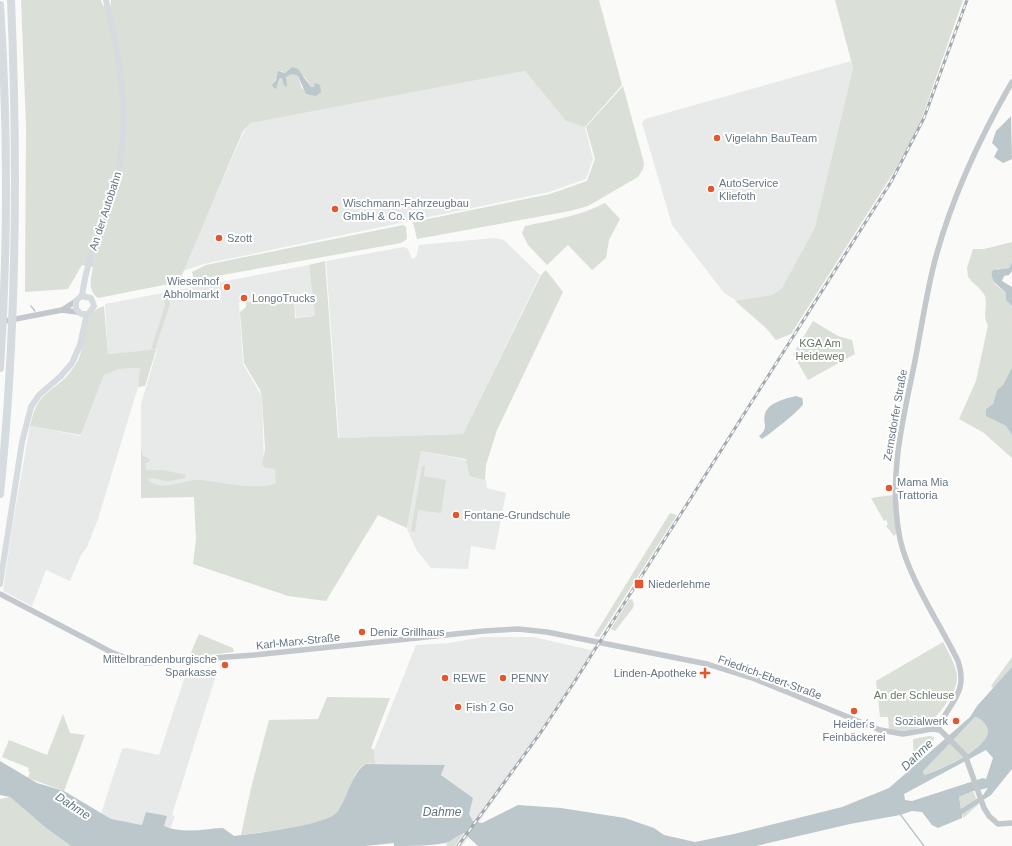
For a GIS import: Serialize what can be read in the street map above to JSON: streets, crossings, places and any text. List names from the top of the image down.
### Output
{
  "streets": {
    "main road": ["An der Autobahn"],
    "street": ["Zernsdorfer Straße", "Karl-Marx-Straße", "Friedrich-Ebert-Straße"]
  },
  "crossings": [
    ["Zernsdorfer Straße", "Friedrich-Ebert-Straße"],
    ["Karl-Marx-Straße", "Friedrich-Ebert-Straße"]
  ],
  "water": ["Dahme"],
  "parks": ["KGA Am Heideweg", "An der Schleuse"],
  "places": {
    "other": [
      "Vigelahn BauTeam",
      "AutoService Kliefoth",
      "Wischmann-Fahrzeugbau GmbH & Co. KG",
      "Szott",
      "Wiesenhof Abholmarkt",
      "LongoTrucks",
      "Mama Mia Trattoria",
      "Fontane-Grundschule",
      "Deniz Grillhaus",
      "Mittelbrandenburgische Sparkasse",
      "REWE",
      "PENNY",
      "Fish 2 Go",
      "Heider´s Feinbäckerei",
      "Sozialwerk"
    ],
    "transit": ["Niederlehme"],
    "health": ["Linden-Apotheke"]
  }
}
